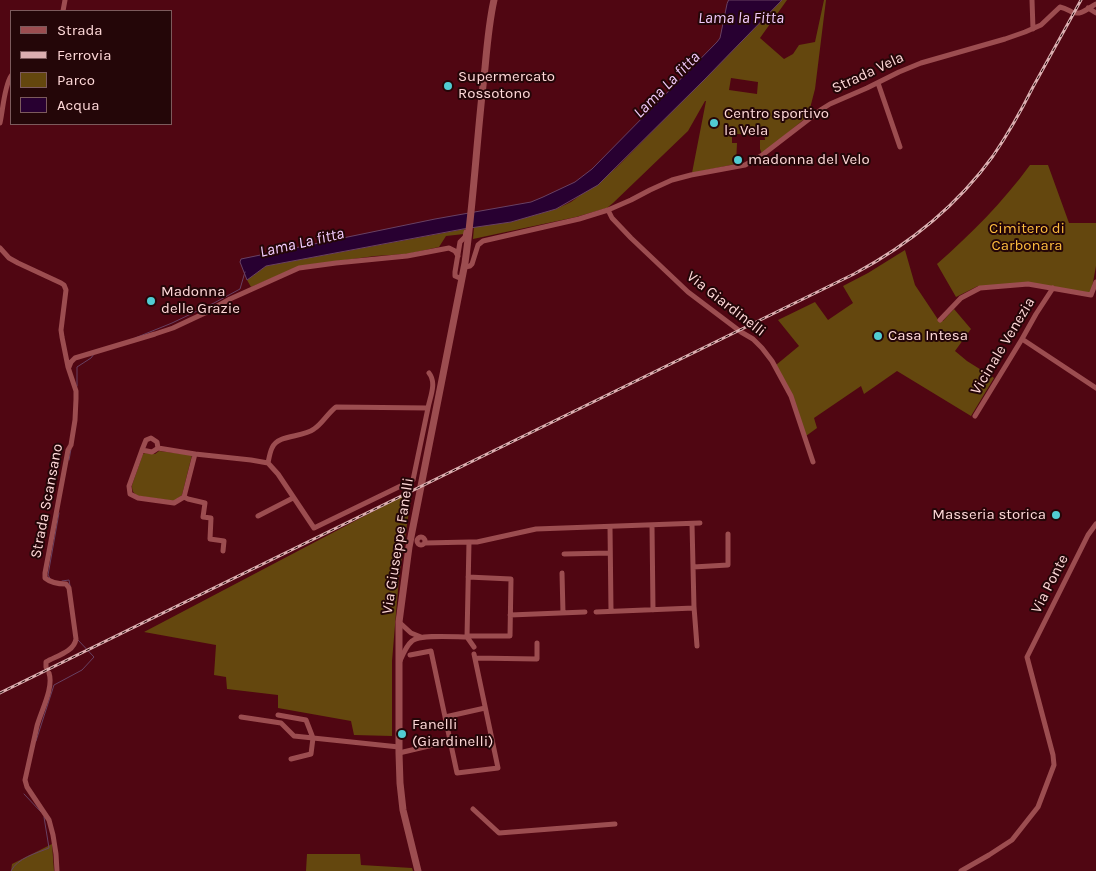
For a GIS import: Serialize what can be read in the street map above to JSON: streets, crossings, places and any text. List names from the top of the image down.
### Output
{
  "streets": {
    "main road": ["Via Giuseppe Fanelli"],
    "street": [
      "Strada Vela",
      "Via Giardinelli",
      "Vicinale Venezia",
      "Strada Scansano",
      "Via Ponte"
    ]
  },
  "crossings": [
    ["Strada Vela", "Via Giardinelli"],
    ["Strada Vela", "Via Giuseppe Fanelli"]
  ],
  "water": ["Lama la Fitta", "Lama La fitta"],
  "parks": ["Cimitero di Carbonara"],
  "places": [
    "Supermercato Rossotono",
    "Centro sportivo la Vela",
    "madonna del Velo",
    "Madonna delle Grazie",
    "Casa Intesa",
    "Masseria storica",
    "Fanelli (Giardinelli)"
  ],
  "legend": [
    "Strada",
    "Ferrovia",
    "Parco",
    "Acqua"
  ]
}
